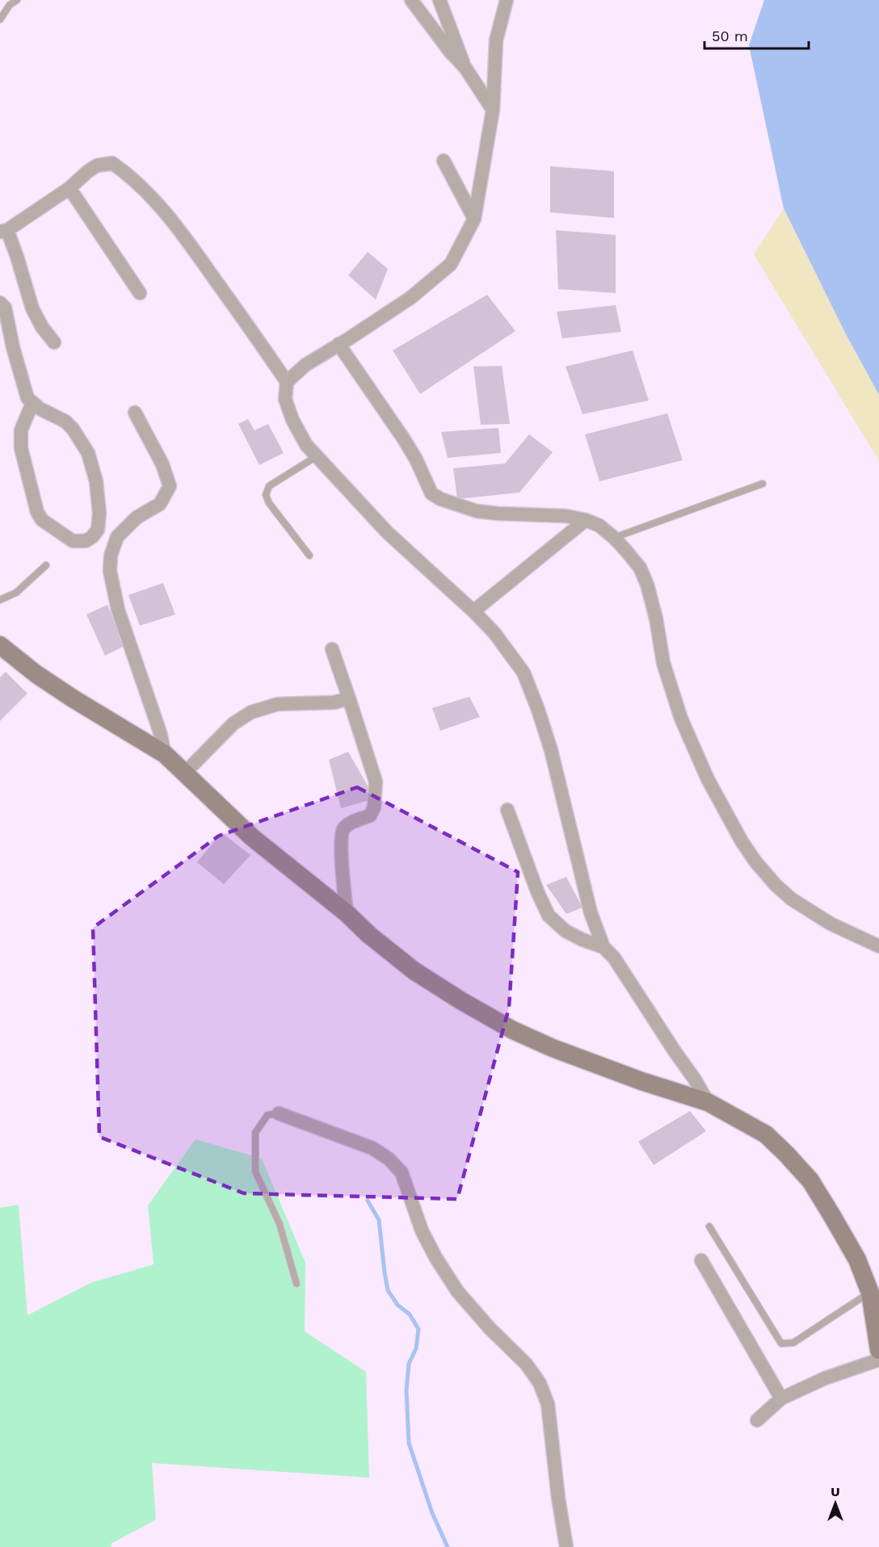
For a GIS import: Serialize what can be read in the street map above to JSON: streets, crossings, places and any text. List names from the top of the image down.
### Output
{
  "scale_bar": "50 m",
  "north": "top"
}
